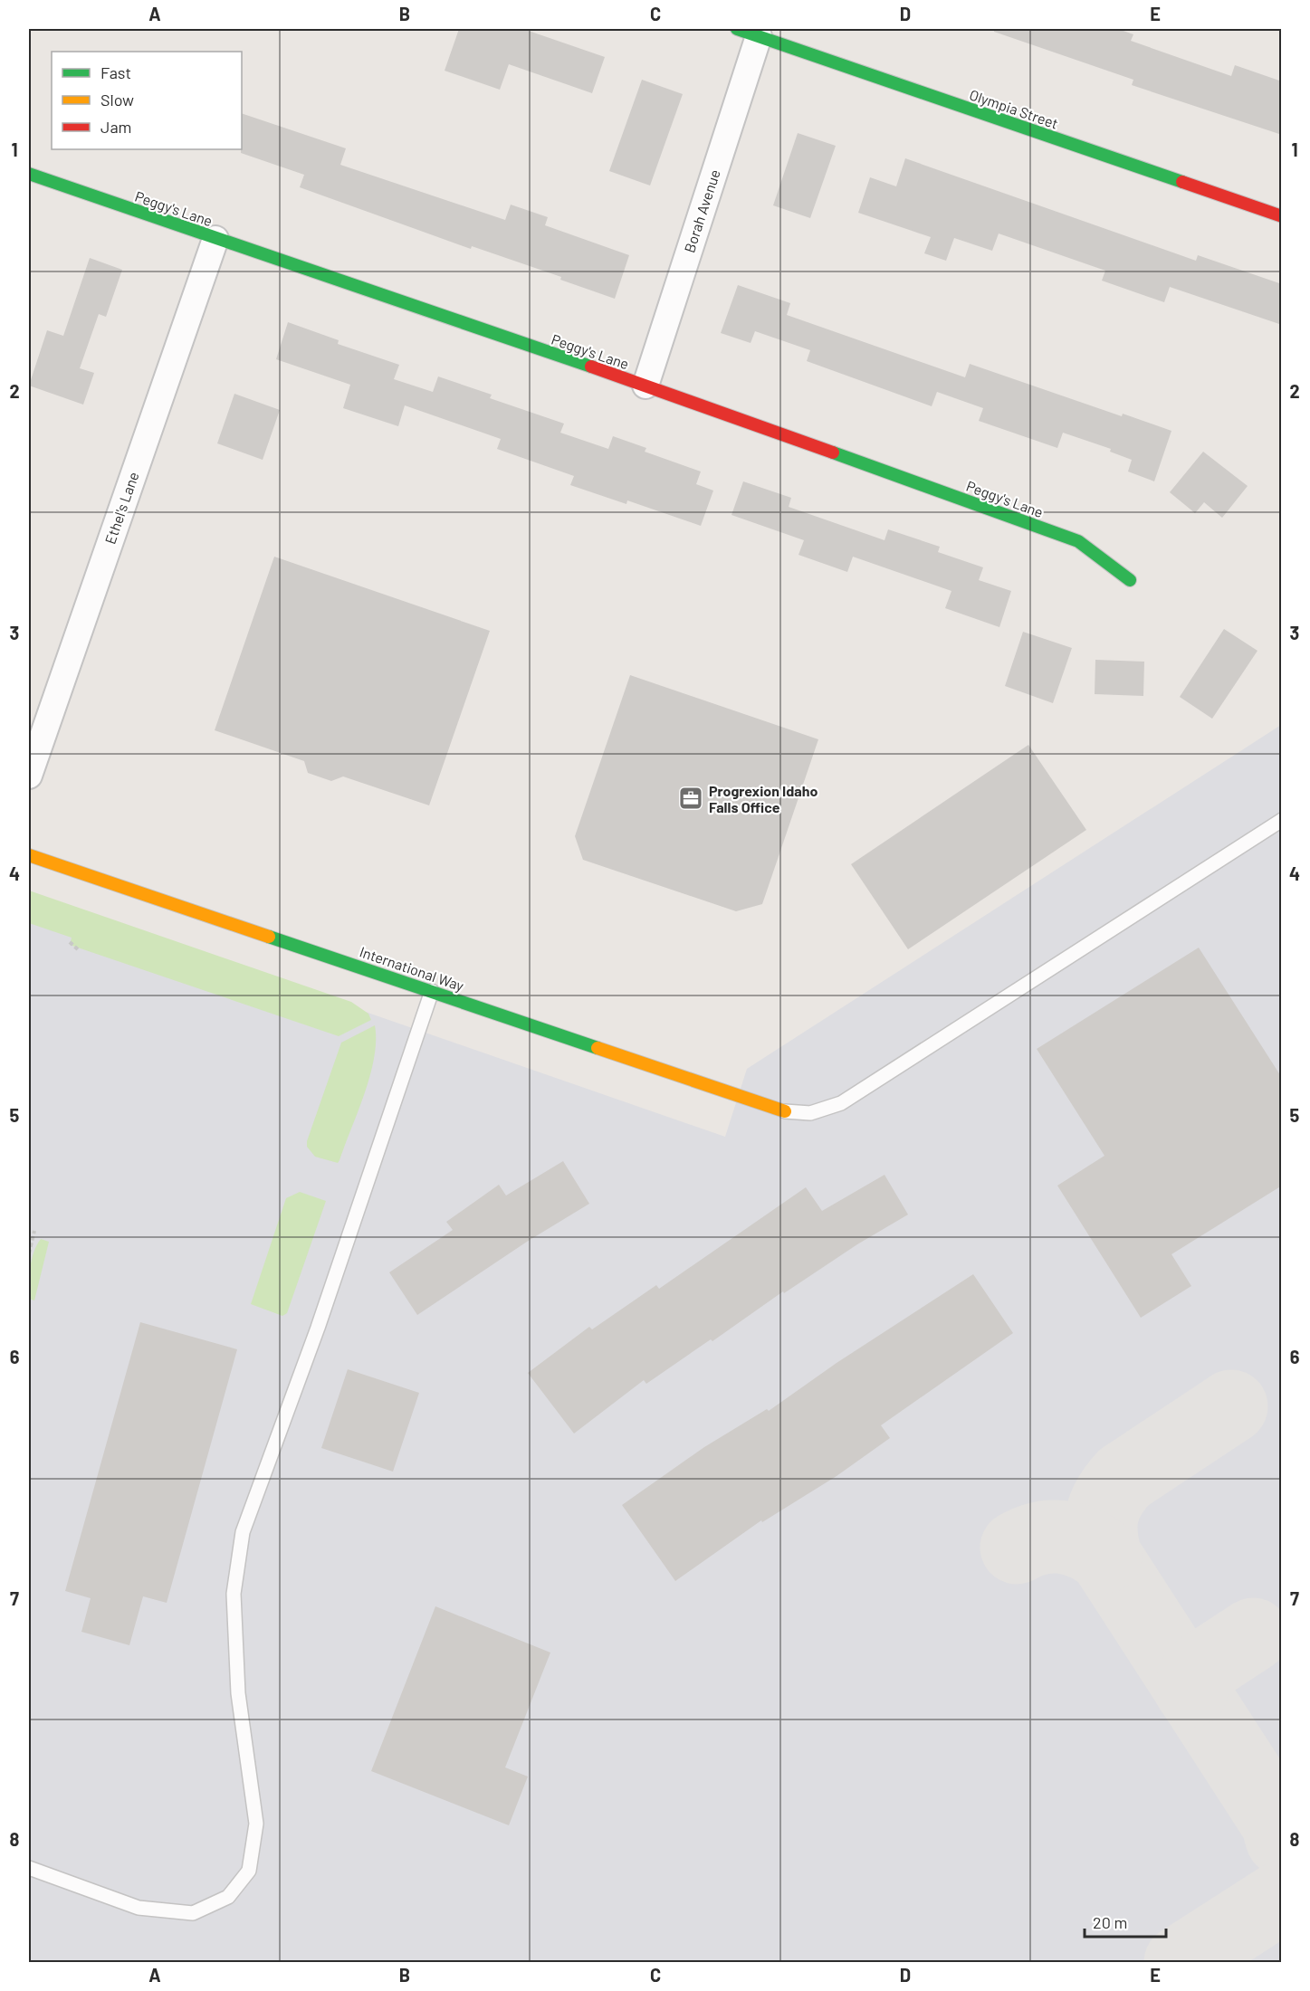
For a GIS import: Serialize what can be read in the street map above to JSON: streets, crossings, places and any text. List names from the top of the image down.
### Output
{
  "streets": {
    "street": [
      "Olympia Street",
      "Peggy's Lane",
      "Borah Avenue",
      "Ethel's Lane",
      "International Way"
    ]
  },
  "crossings": [
    ["Olympia Street", "Borah Avenue"],
    ["Peggy's Lane", "Borah Avenue"],
    ["Peggy's Lane", "Ethel's Lane"]
  ],
  "places": {
    "office": ["Progrexion Idaho Falls Office"]
  },
  "legend": ["Fast", "Slow", "Jam"],
  "scale_bar": "20 m",
  "grid": {
    "columns": [
      "A",
      "B",
      "C",
      "D",
      "E"
    ],
    "rows": [
      "1",
      "2",
      "3",
      "4",
      "5",
      "6",
      "7",
      "8"
    ]
  }
}
